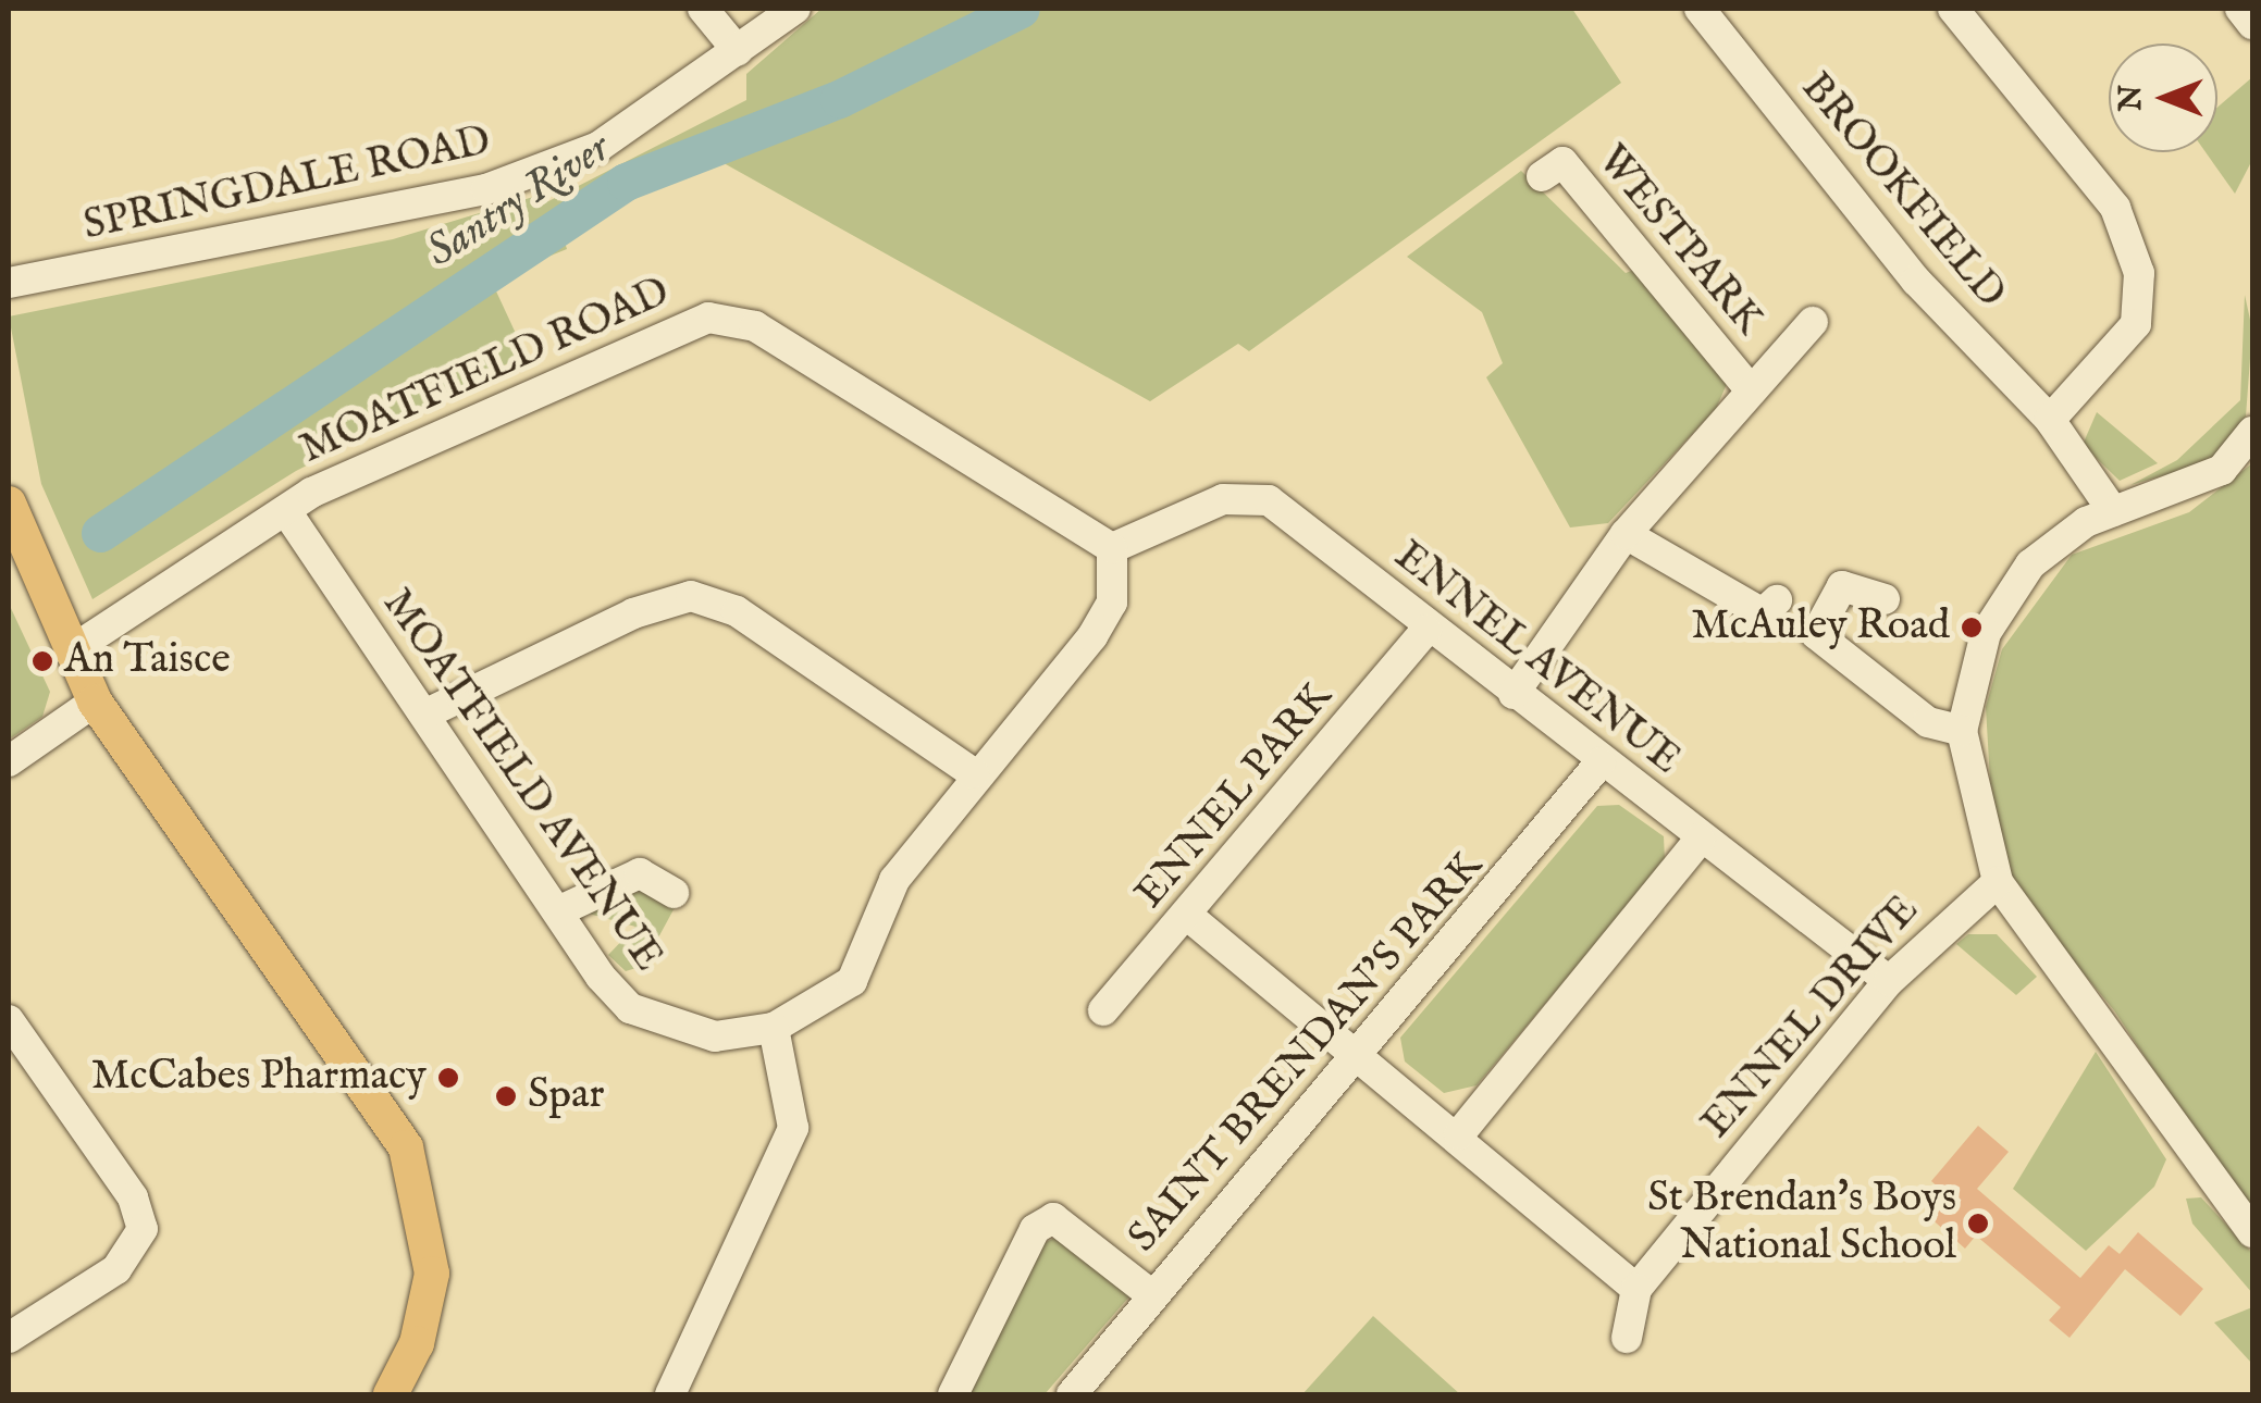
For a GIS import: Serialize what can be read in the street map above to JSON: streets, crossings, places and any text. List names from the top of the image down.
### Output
{
  "streets": {
    "street": [
      "SPRINGDALE ROAD",
      "BROOKFIELD",
      "WESTPARK",
      "MOATFIELD ROAD",
      "ENNEL AVENUE",
      "MOATFIELD AVENUE",
      "ENNEL PARK",
      "ENNEL DRIVE",
      "SAINT BRENDAN'S PARK"
    ]
  },
  "crossings": [
    ["WESTPARK", "ENNEL AVENUE"],
    ["MOATFIELD ROAD", "ENNEL AVENUE"],
    ["MOATFIELD ROAD", "MOATFIELD AVENUE"],
    ["ENNEL AVENUE", "MOATFIELD AVENUE"],
    ["ENNEL AVENUE", "ENNEL PARK"],
    ["ENNEL AVENUE", "ENNEL DRIVE"],
    ["ENNEL AVENUE", "SAINT BRENDAN'S PARK"]
  ],
  "water": ["Santry River"],
  "places": [
    "McAuley Road",
    "An Taisce",
    "McCabes Pharmacy",
    "Spar",
    "St Brendan's Boys National School"
  ],
  "north": "left"
}
